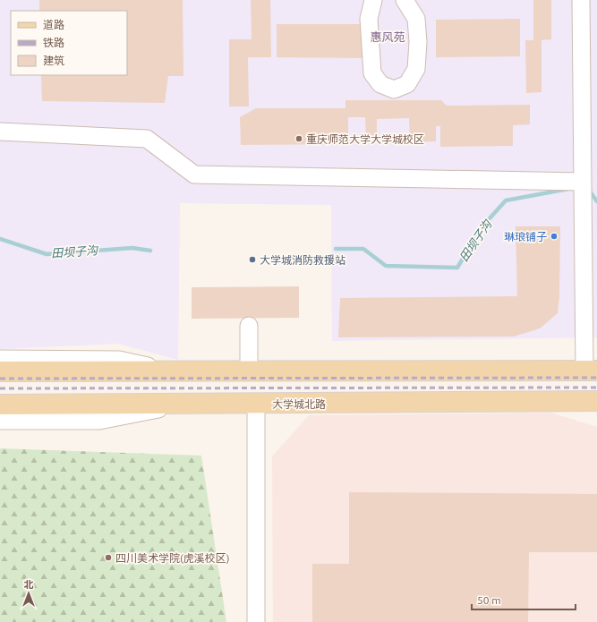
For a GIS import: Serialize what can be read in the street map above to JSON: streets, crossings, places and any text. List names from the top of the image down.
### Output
{
  "streets": {
    "main road": ["大学城北路"]
  },
  "districts": ["惠风苑"],
  "water": ["田坝子沟"],
  "places": [
    "重庆师范大学大学城校区",
    "琳琅铺子",
    "大学城消防救援站",
    "四川美术学院(虎溪校区)"
  ],
  "legend": ["道路", "铁路", "建筑"],
  "scale_bar": "50 m",
  "north": "top"
}
